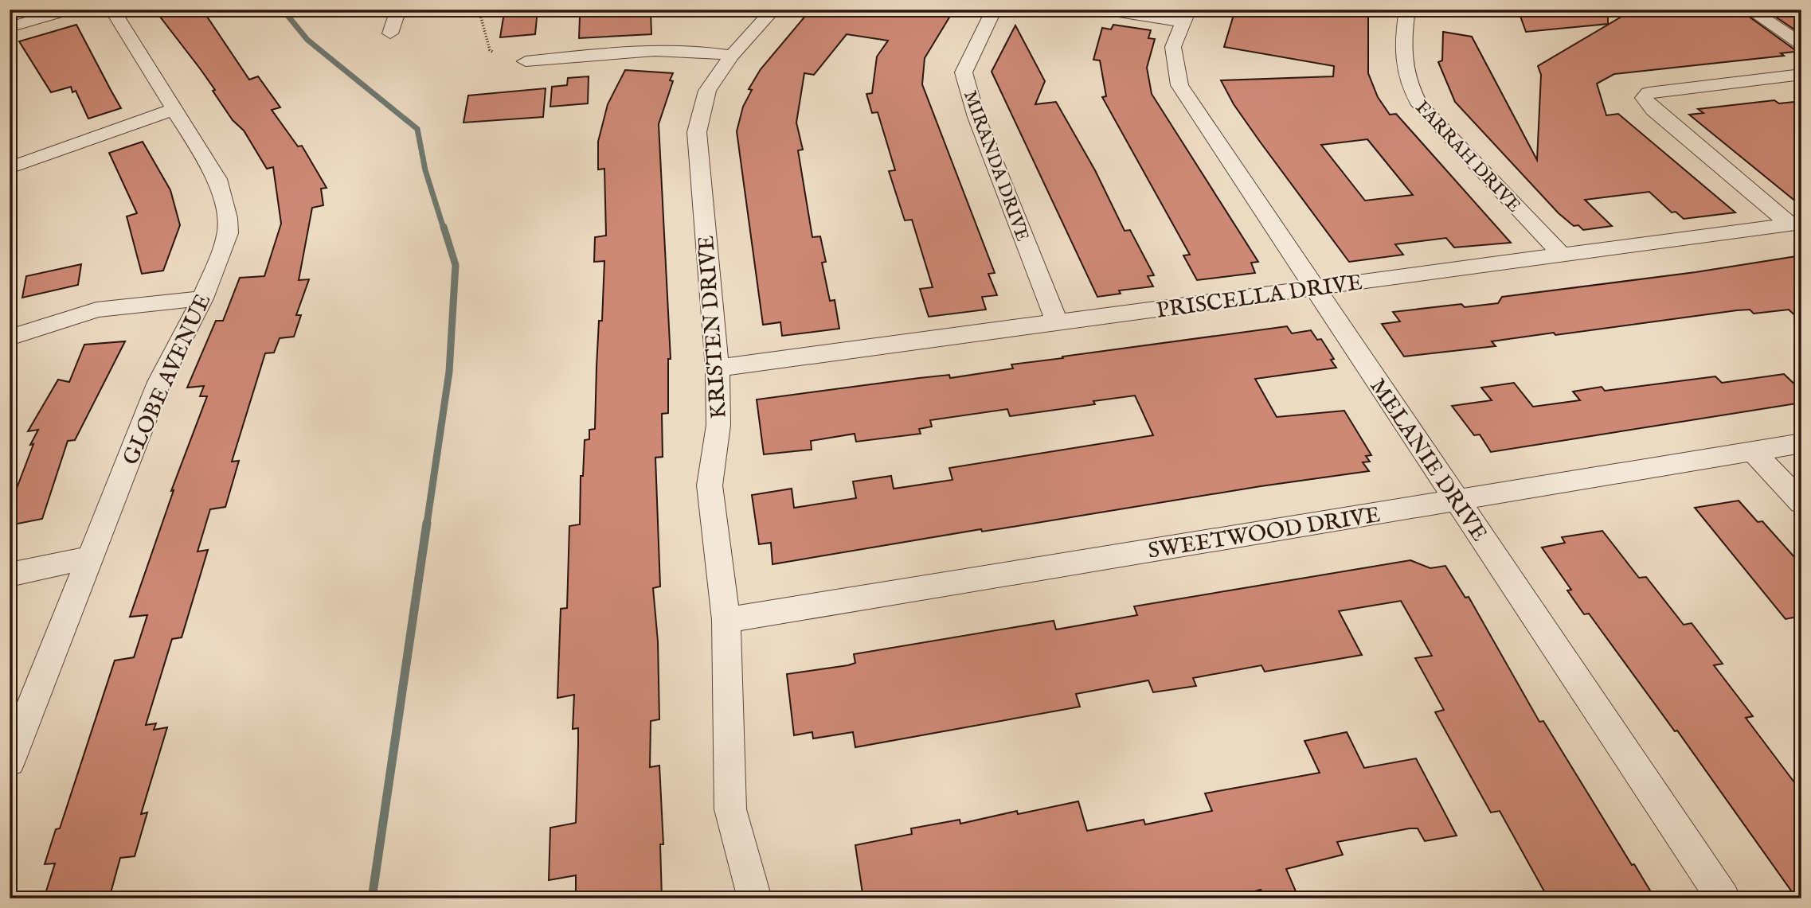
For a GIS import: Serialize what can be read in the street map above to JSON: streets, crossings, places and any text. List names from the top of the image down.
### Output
{
  "streets": {
    "street": [
      "FARRAH DRIVE",
      "MIRANDA DRIVE",
      "PRISCELLA DRIVE",
      "KRISTEN DRIVE",
      "GLOBE AVENUE",
      "MELANIE DRIVE",
      "SWEETWOOD DRIVE"
    ]
  },
  "crossings": [
    ["FARRAH DRIVE", "PRISCELLA DRIVE"],
    ["MIRANDA DRIVE", "PRISCELLA DRIVE"],
    ["PRISCELLA DRIVE", "KRISTEN DRIVE"],
    ["PRISCELLA DRIVE", "MELANIE DRIVE"],
    ["KRISTEN DRIVE", "SWEETWOOD DRIVE"],
    ["MELANIE DRIVE", "SWEETWOOD DRIVE"]
  ]
}
